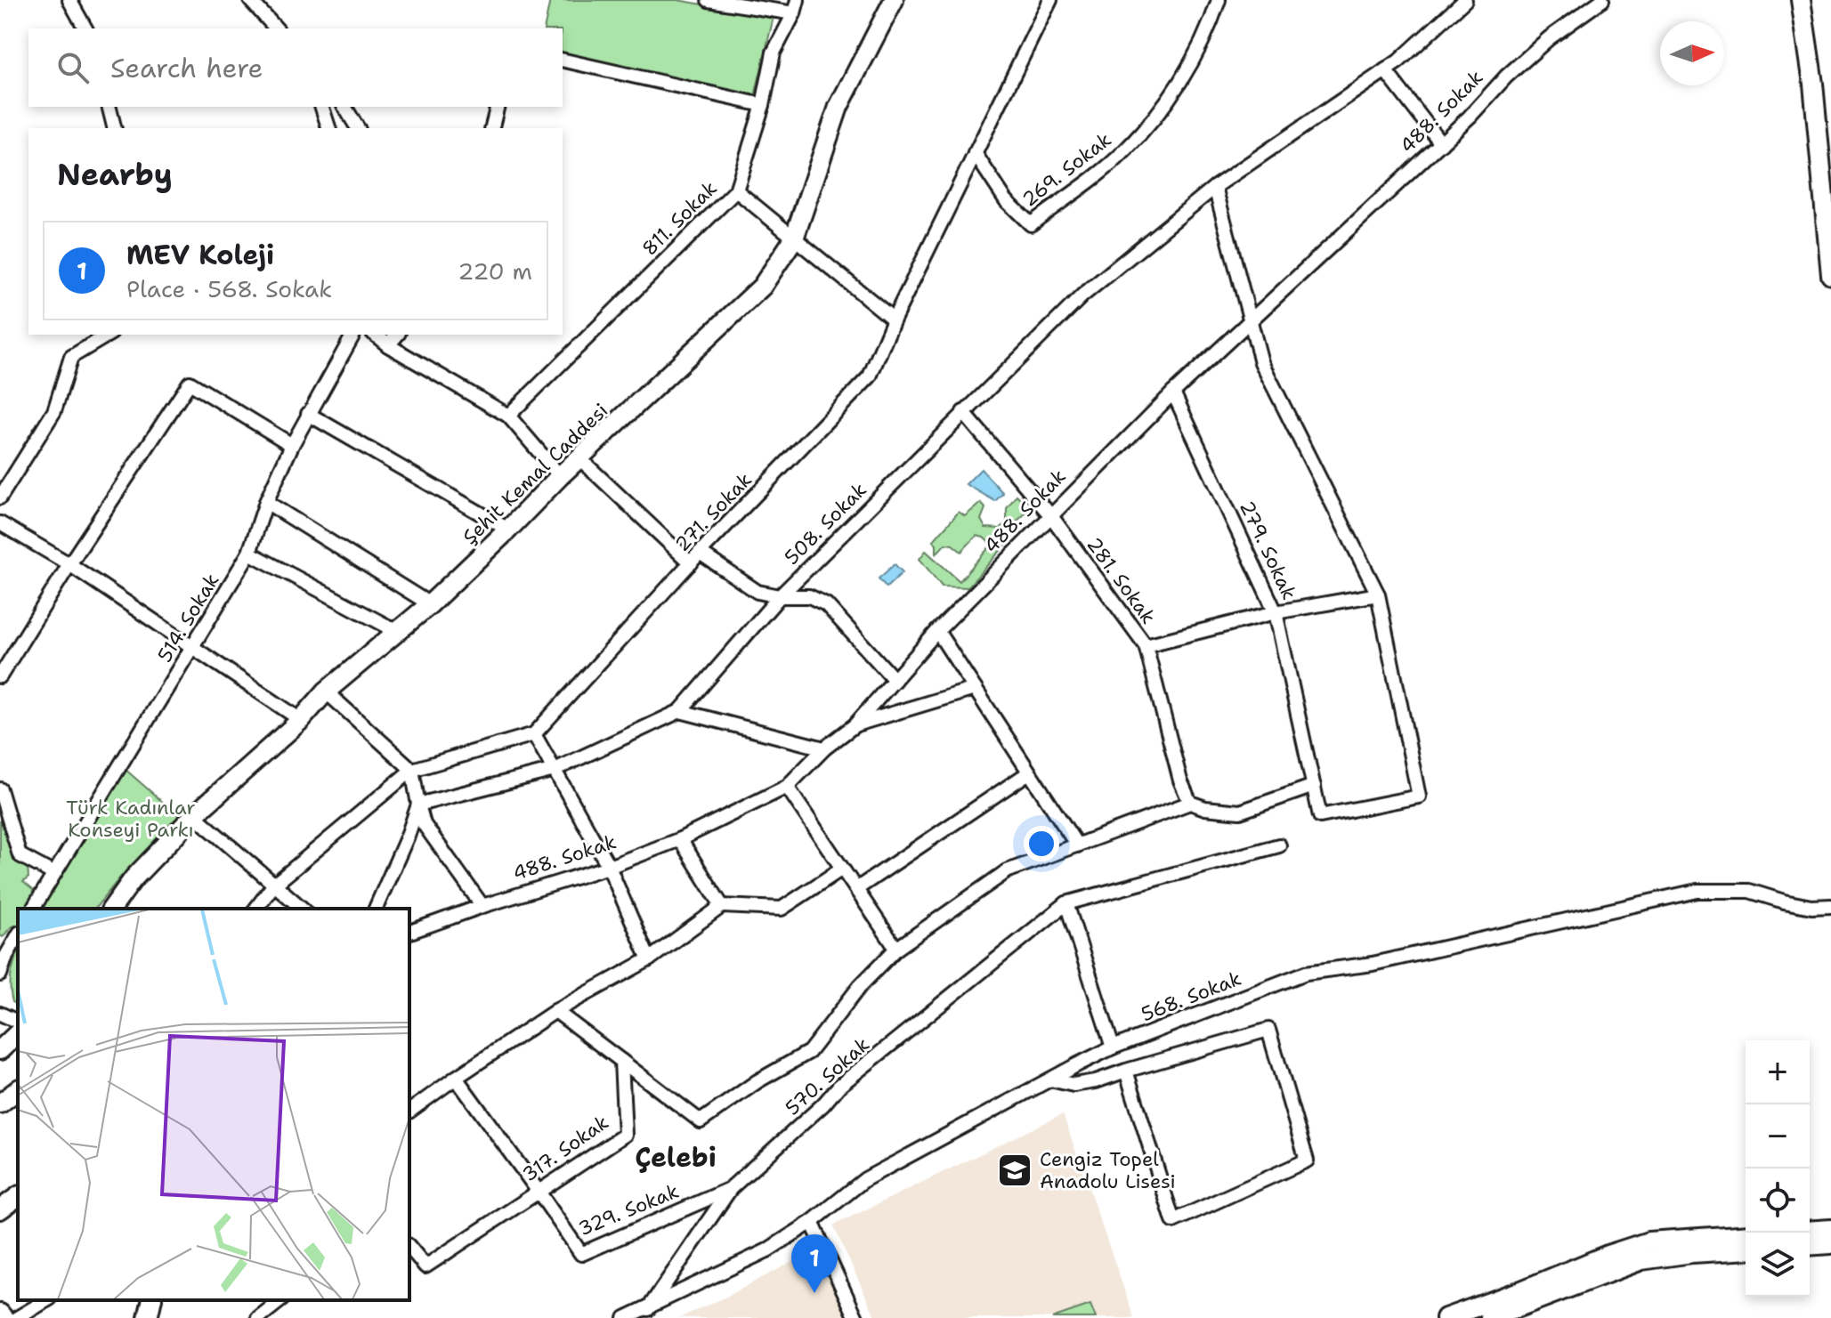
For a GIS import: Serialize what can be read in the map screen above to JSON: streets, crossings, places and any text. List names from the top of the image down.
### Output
{
  "streets": {
    "main road": ["Şehit Kemal Caddesi"],
    "street": [
      "488. Sokak",
      "269. Sokak",
      "811. Sokak",
      "271. Sokak",
      "508. Sokak",
      "279. Sokak",
      "281. Sokak",
      "514. Sokak",
      "568. Sokak",
      "570. Sokak",
      "317. Sokak",
      "329. Sokak"
    ]
  },
  "crossings": [
    ["488. Sokak", "279. Sokak"],
    ["488. Sokak", "281. Sokak"],
    ["269. Sokak", "271. Sokak"],
    ["508. Sokak", "281. Sokak"],
    ["568. Sokak", "570. Sokak"],
    ["570. Sokak", "329. Sokak"],
    ["317. Sokak", "329. Sokak"]
  ],
  "districts": ["Çelebi"],
  "parks": ["Türk Kadınlar Konseyi Parkı"],
  "places": {
    "school or university": ["Cengiz Topel Anadolu Lisesi"]
  },
  "north": "right",
  "page": {
    "search": "Search here",
    "heading": "Nearby",
    "list": [
      {
        "mark": "1",
        "name": "MEV Koleji",
        "note": "Place · 568. Sokak",
        "value": "220 m"
      }
    ],
    "map_buttons": ["+", "−"],
    "pins": "1"
  }
}
